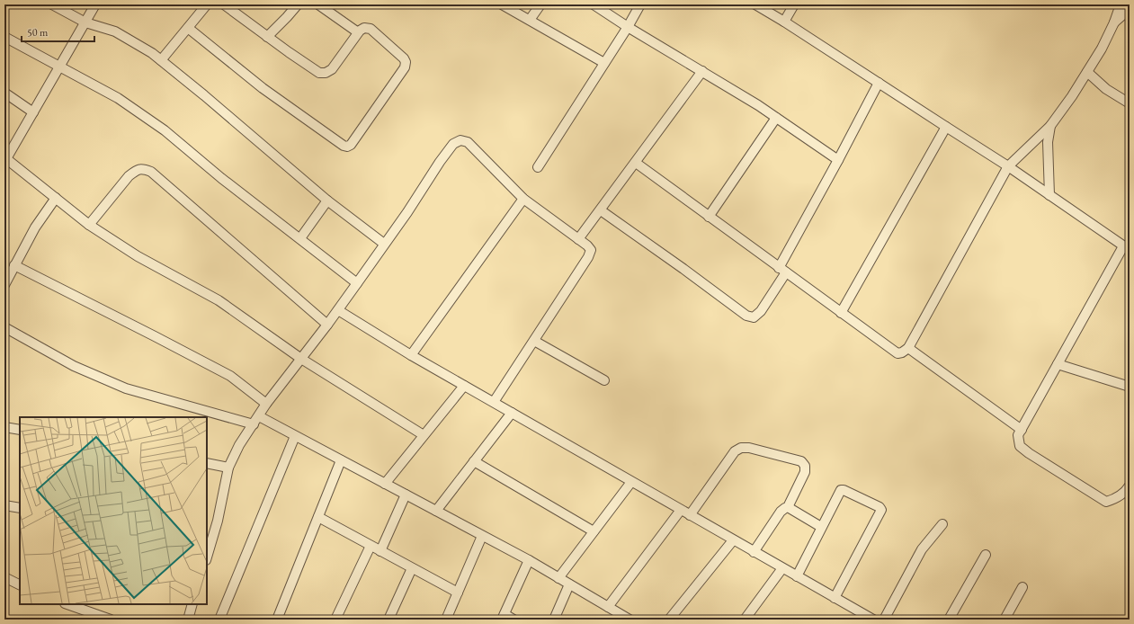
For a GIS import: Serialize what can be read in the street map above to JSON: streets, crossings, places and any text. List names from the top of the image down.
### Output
{
  "scale_bar": "50 m"
}
